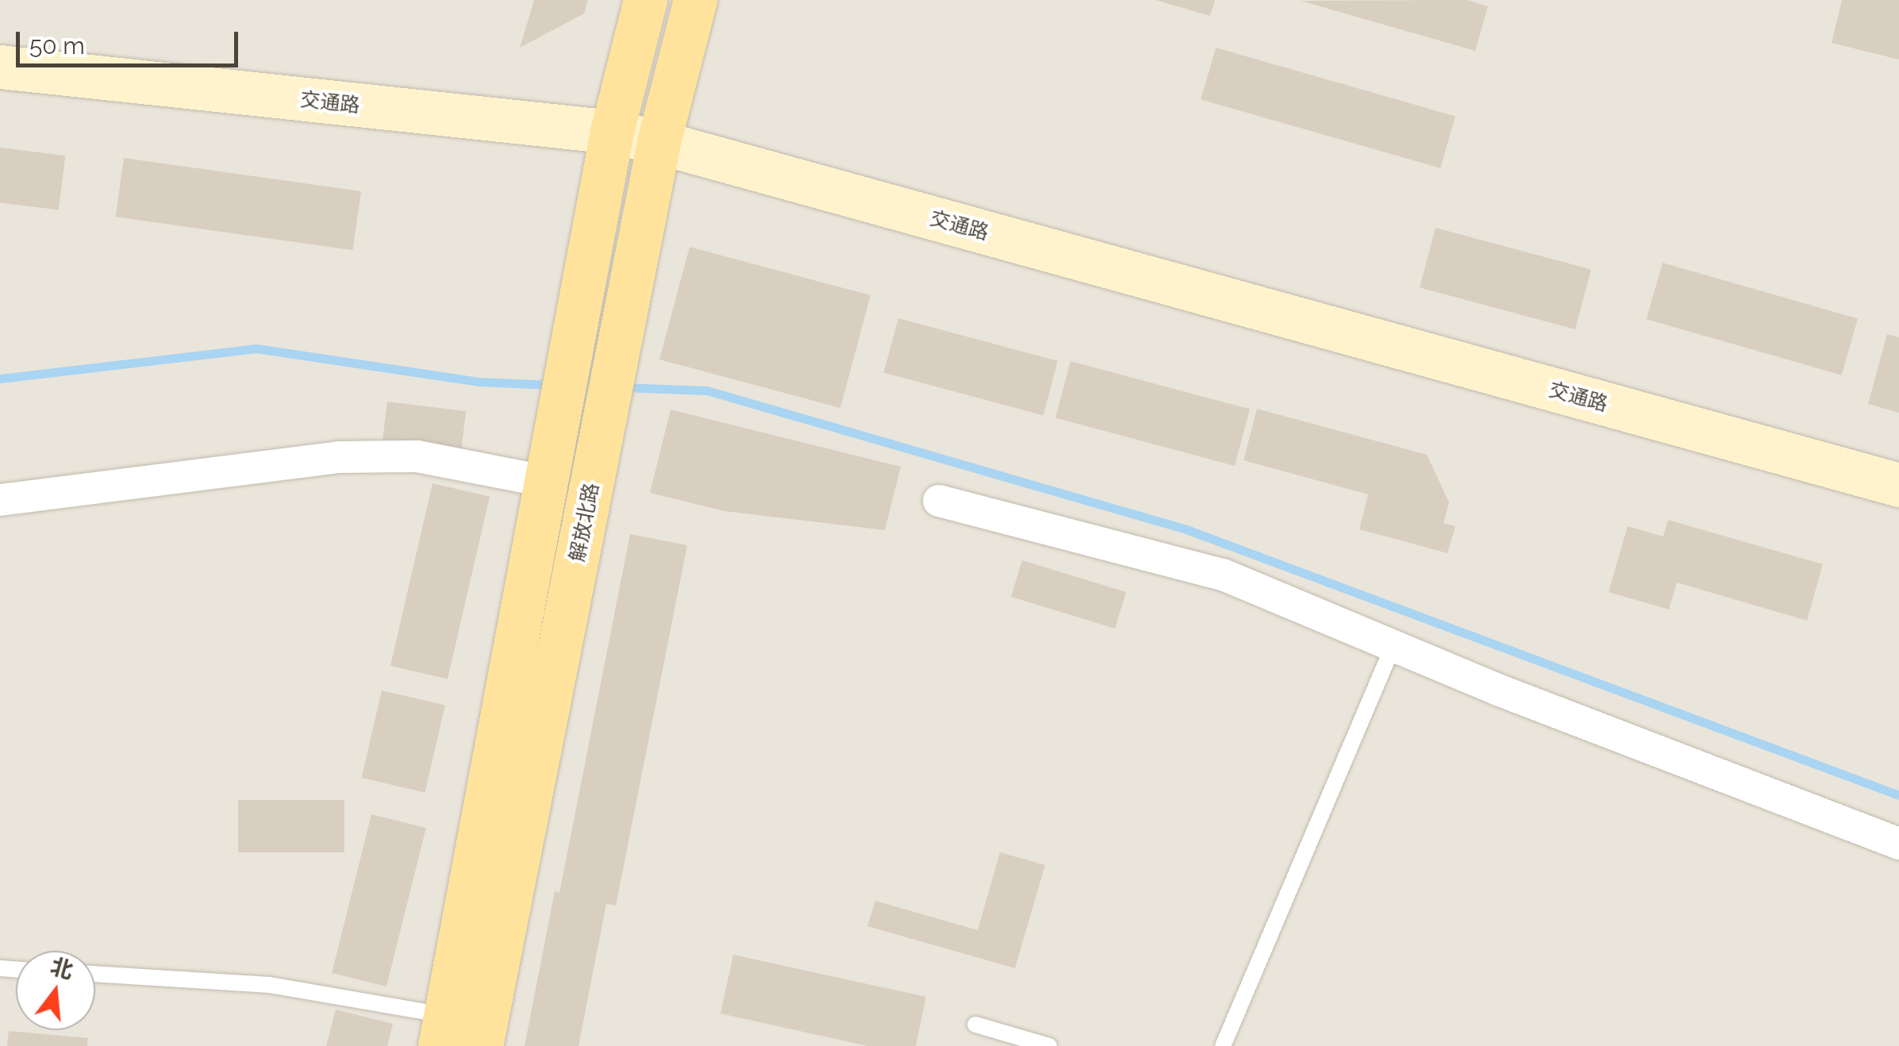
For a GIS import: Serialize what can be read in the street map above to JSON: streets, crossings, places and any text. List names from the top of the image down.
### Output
{
  "streets": {
    "main road": ["解放北路"],
    "street": ["交通路"]
  },
  "crossings": [
    ["交通路", "解放北路"]
  ],
  "scale_bar": "50 m",
  "north": "top"
}
